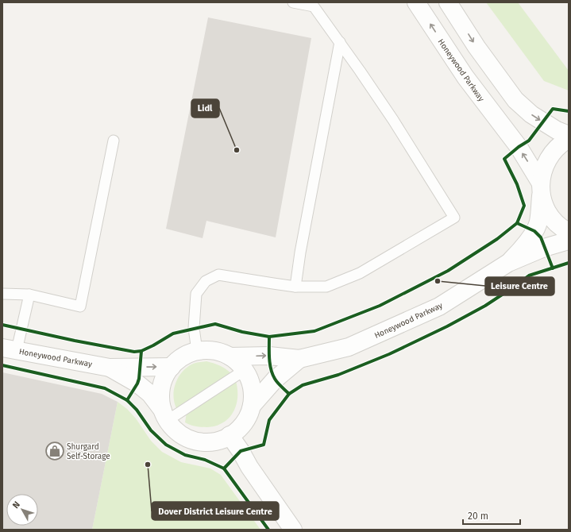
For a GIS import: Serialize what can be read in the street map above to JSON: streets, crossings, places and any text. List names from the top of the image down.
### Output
{
  "streets": {
    "street": ["Honeywood Parkway"]
  },
  "places": {
    "other": ["Lidl", "Leisure Centre", "Dover District Leisure Centre"],
    "shop": ["Shurgard Self-Storage"]
  },
  "scale_bar": "20 m",
  "north": "top left"
}
